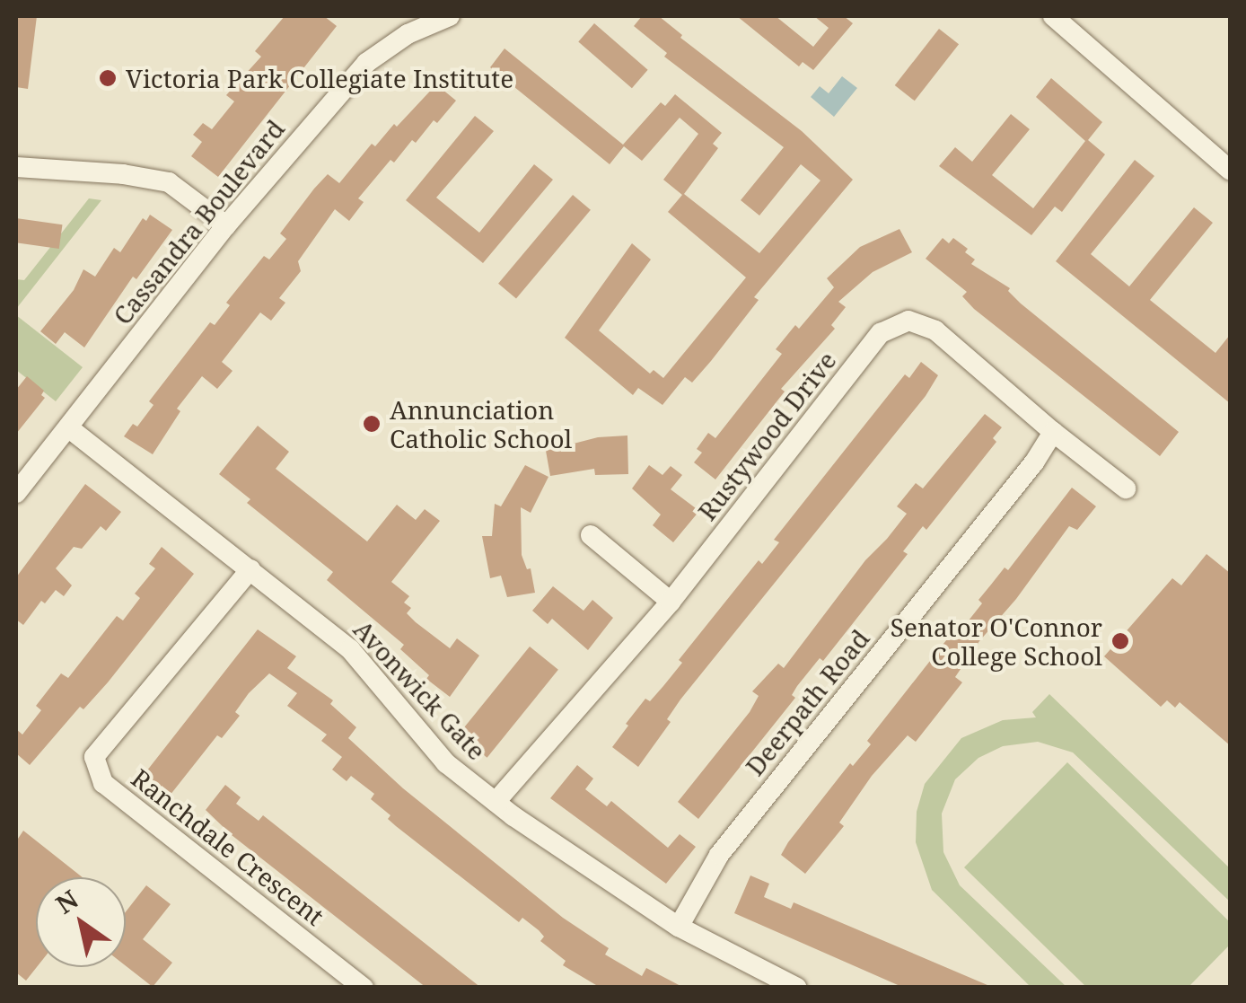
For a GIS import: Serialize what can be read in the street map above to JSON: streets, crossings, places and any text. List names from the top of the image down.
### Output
{
  "streets": {
    "street": [
      "Cassandra Boulevard",
      "Rustywood Drive",
      "Avonwick Gate",
      "Deerpath Road",
      "Ranchdale Crescent"
    ]
  },
  "crossings": [
    ["Cassandra Boulevard", "Avonwick Gate"],
    ["Rustywood Drive", "Avonwick Gate"],
    ["Rustywood Drive", "Deerpath Road"],
    ["Avonwick Gate", "Deerpath Road"],
    ["Avonwick Gate", "Ranchdale Crescent"]
  ],
  "places": ["Victoria Park Collegiate Institute", "Annunciation Catholic School", "Senator O'Connor College School"],
  "north": "top left"
}
